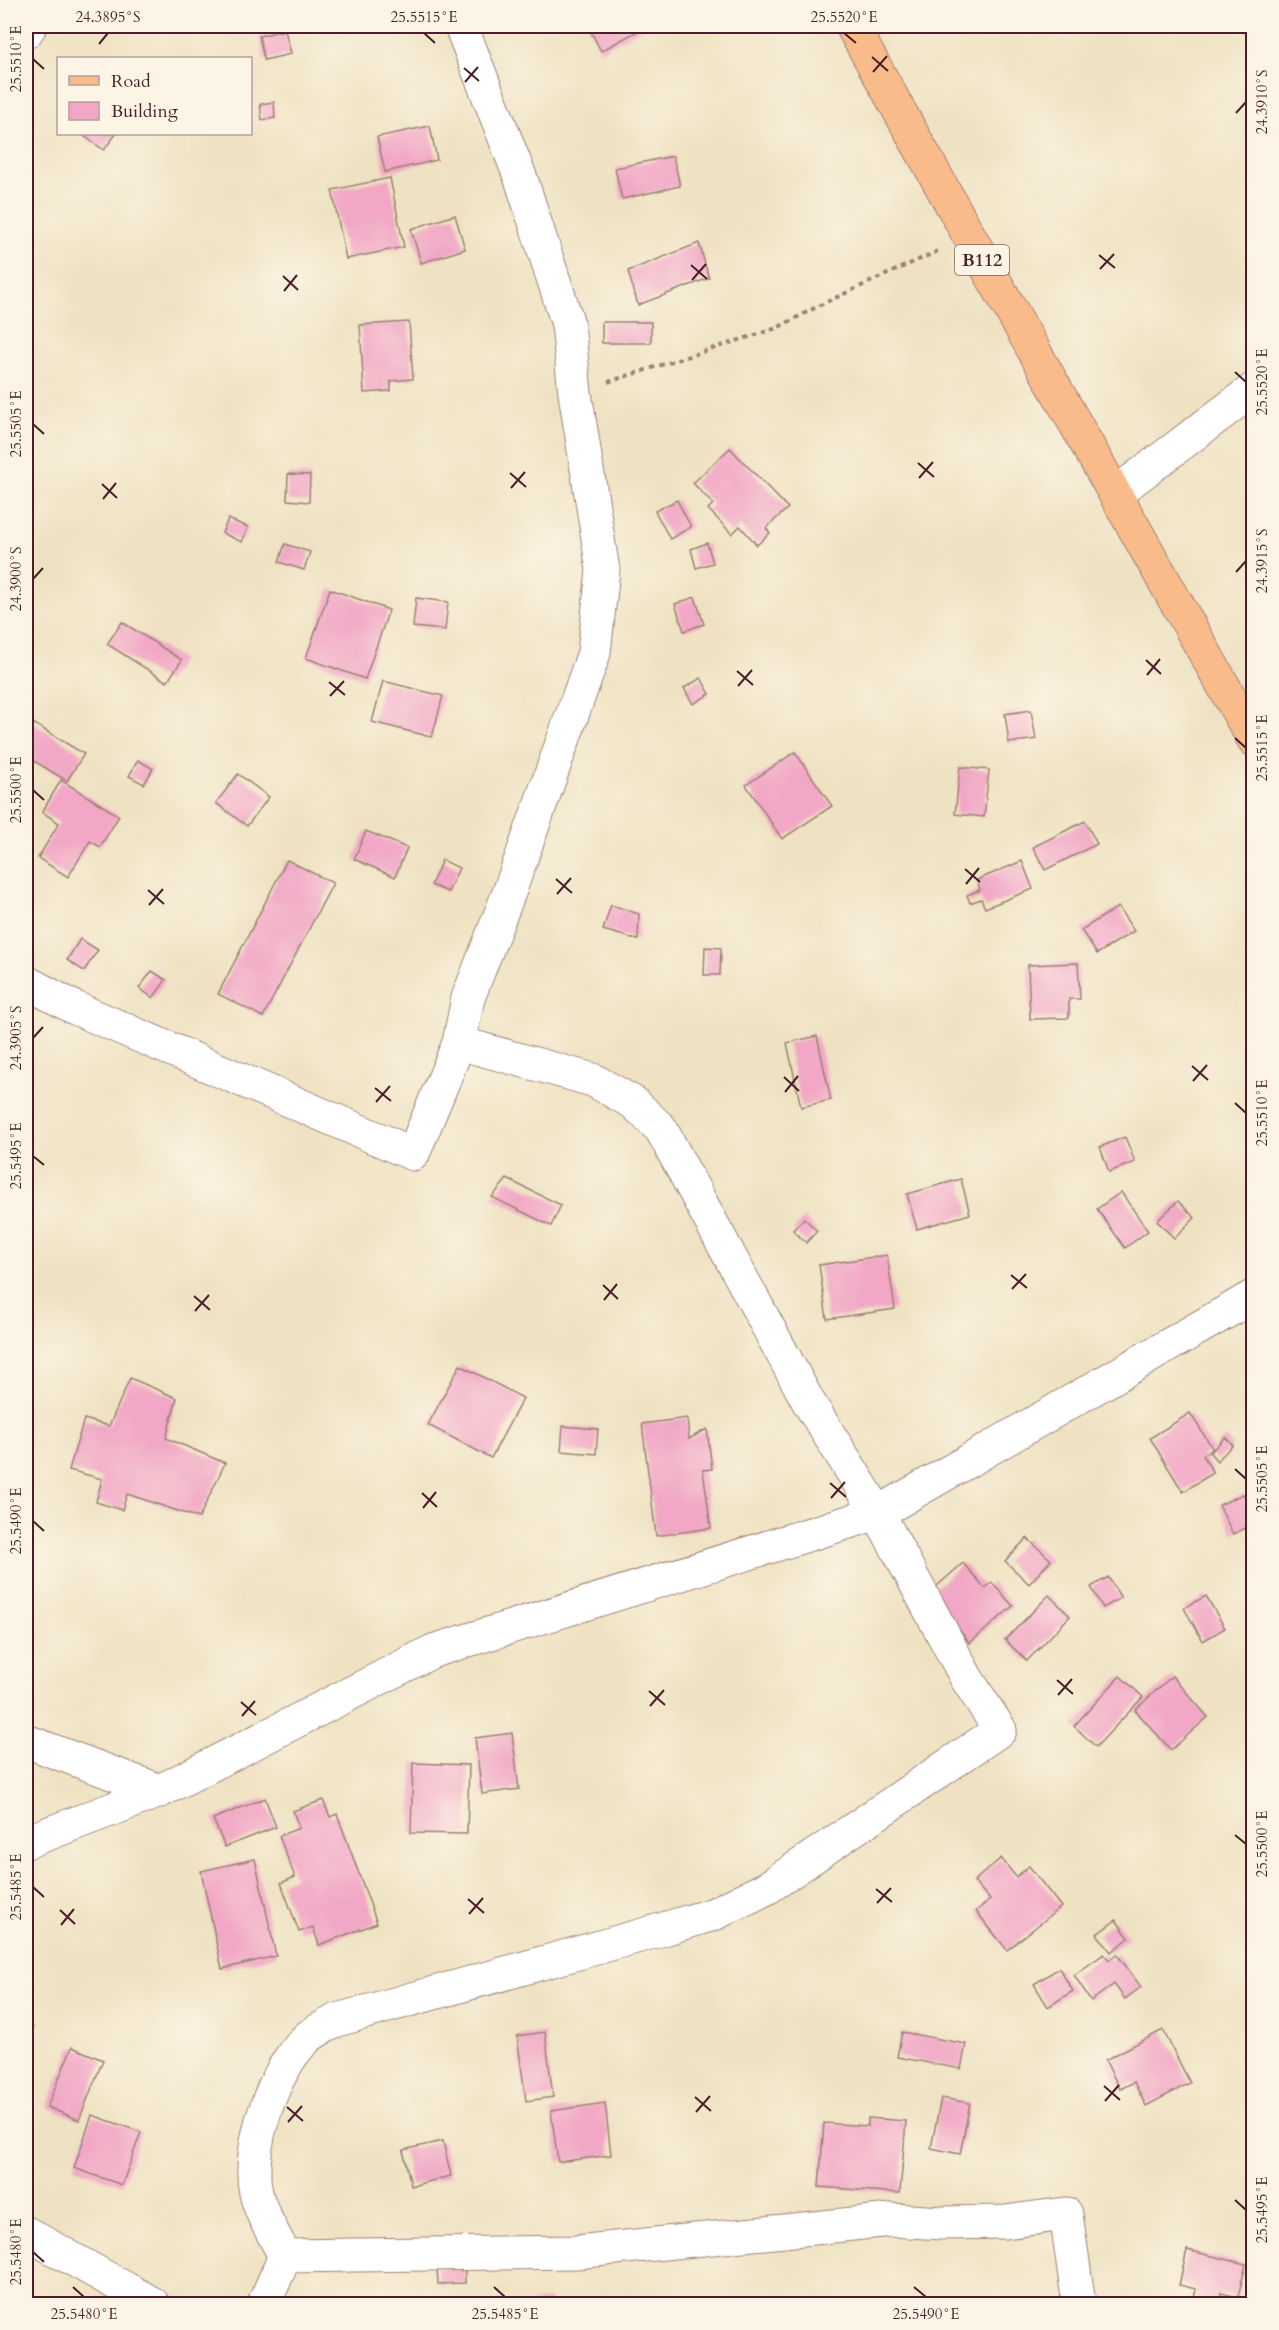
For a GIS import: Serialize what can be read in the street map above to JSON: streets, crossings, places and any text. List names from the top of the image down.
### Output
{
  "streets": {
    "main road": ["B112"]
  },
  "legend": ["Road", "Building"],
  "coordinates": [
    "24.3895°S",
    "25.5515°E",
    "25.5520°E",
    "25.5510°E",
    "24.3910°S",
    "25.5505°E",
    "24.3915°S",
    "24.3900°S",
    "25.5500°E",
    "24.3905°S",
    "25.5495°E",
    "25.5490°E",
    "25.5485°E",
    "25.5480°E"
  ]
}
